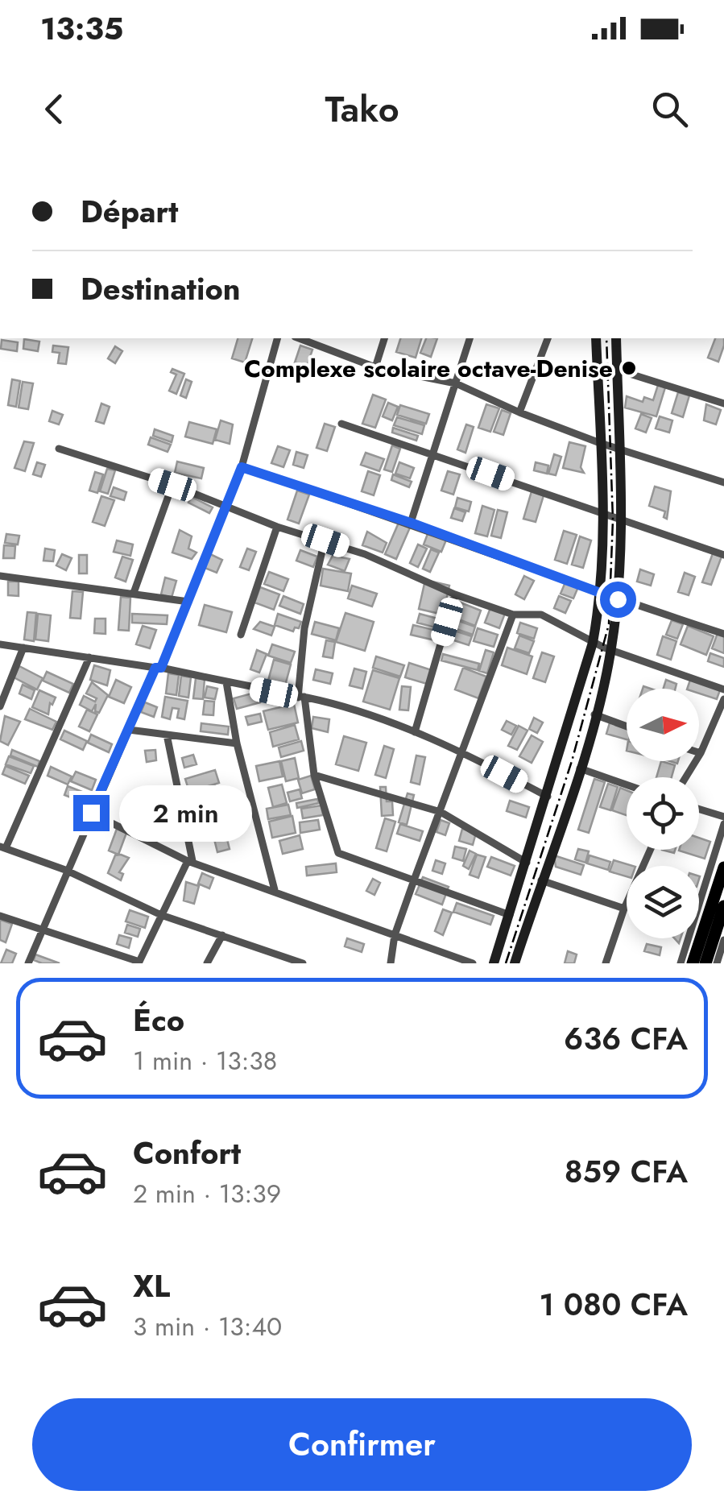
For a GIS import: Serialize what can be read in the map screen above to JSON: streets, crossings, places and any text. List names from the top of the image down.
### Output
{
  "places": ["Complexe scolaire octave-Denise"],
  "north": "right",
  "page": {
    "status": "13:35",
    "header": "Tako",
    "banner": ["Départ", "Destination"],
    "bubble": "2 min",
    "list": [
      {
        "name": "Éco",
        "note": "1 min · 13:38",
        "value": "636 CFA"
      },
      {
        "name": "Confort",
        "note": "2 min · 13:39",
        "value": "859 CFA"
      },
      {
        "name": "XL",
        "note": "3 min · 13:40",
        "value": "1 080 CFA"
      }
    ],
    "buttons": "Confirmer"
  }
}
